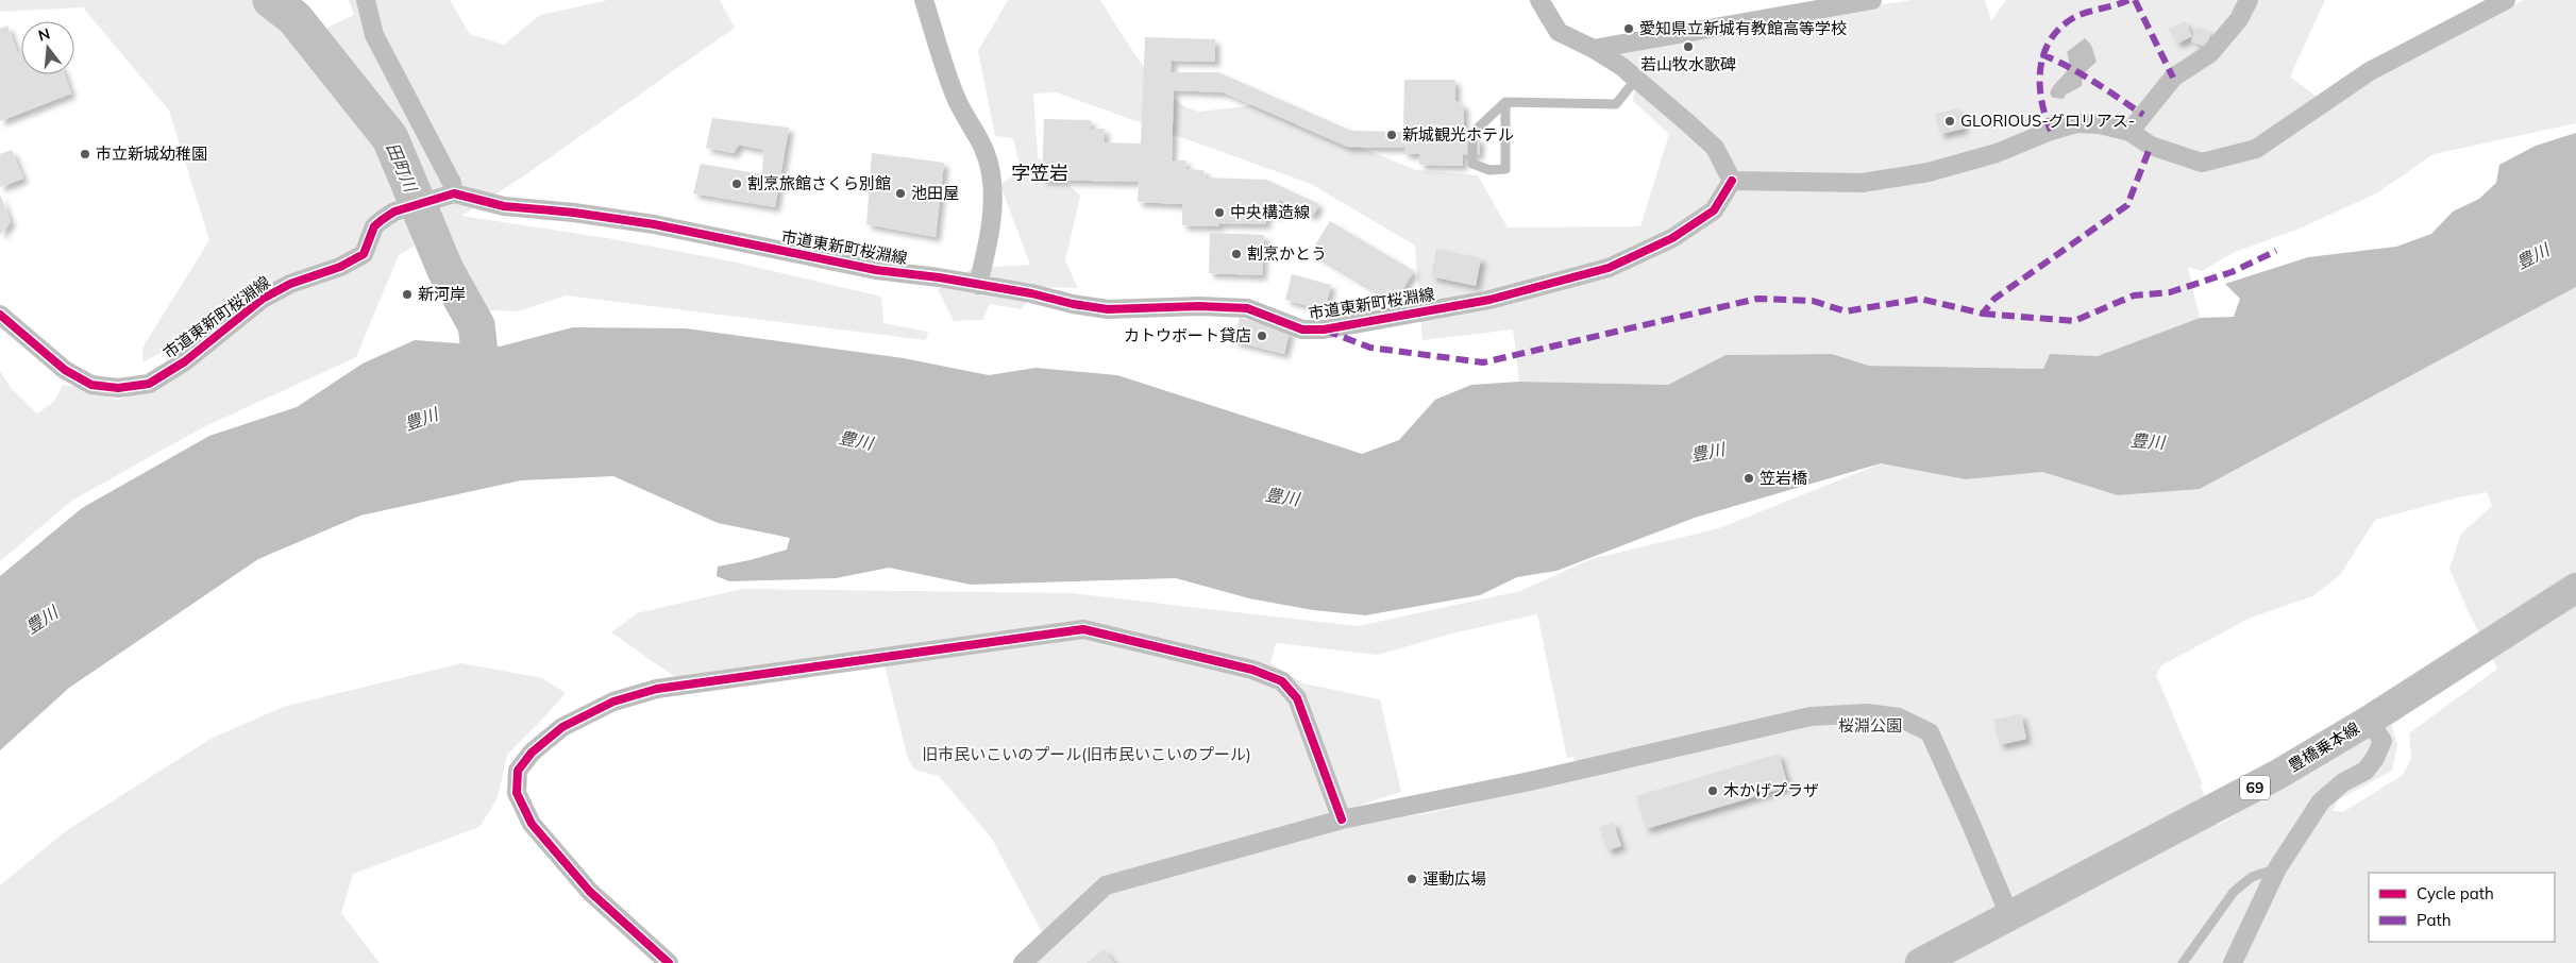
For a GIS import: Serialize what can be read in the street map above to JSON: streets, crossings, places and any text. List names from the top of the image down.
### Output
{
  "streets": {
    "main road": ["豊橋乗本線", "69"],
    "street": ["市道東新町桜淵線"]
  },
  "districts": ["字笠岩"],
  "water": ["田町川", "豊川"],
  "parks": ["桜淵公園", "旧市民いこいのプール(旧市民いこいのプール)"],
  "places": [
    "愛知県立新城有教館高等学校",
    "若山牧水歌碑",
    "GLORIOUS-グロリアス-",
    "新城観光ホテル",
    "市立新城幼稚園",
    "割烹旅館さくら別館",
    "池田屋",
    "中央構造線",
    "割烹かとう",
    "新河岸",
    "カトウボート貸店",
    "笠岩橋",
    "木かげプラザ",
    "運動広場"
  ],
  "legend": ["Cycle path", "Path"],
  "north": "top"
}
